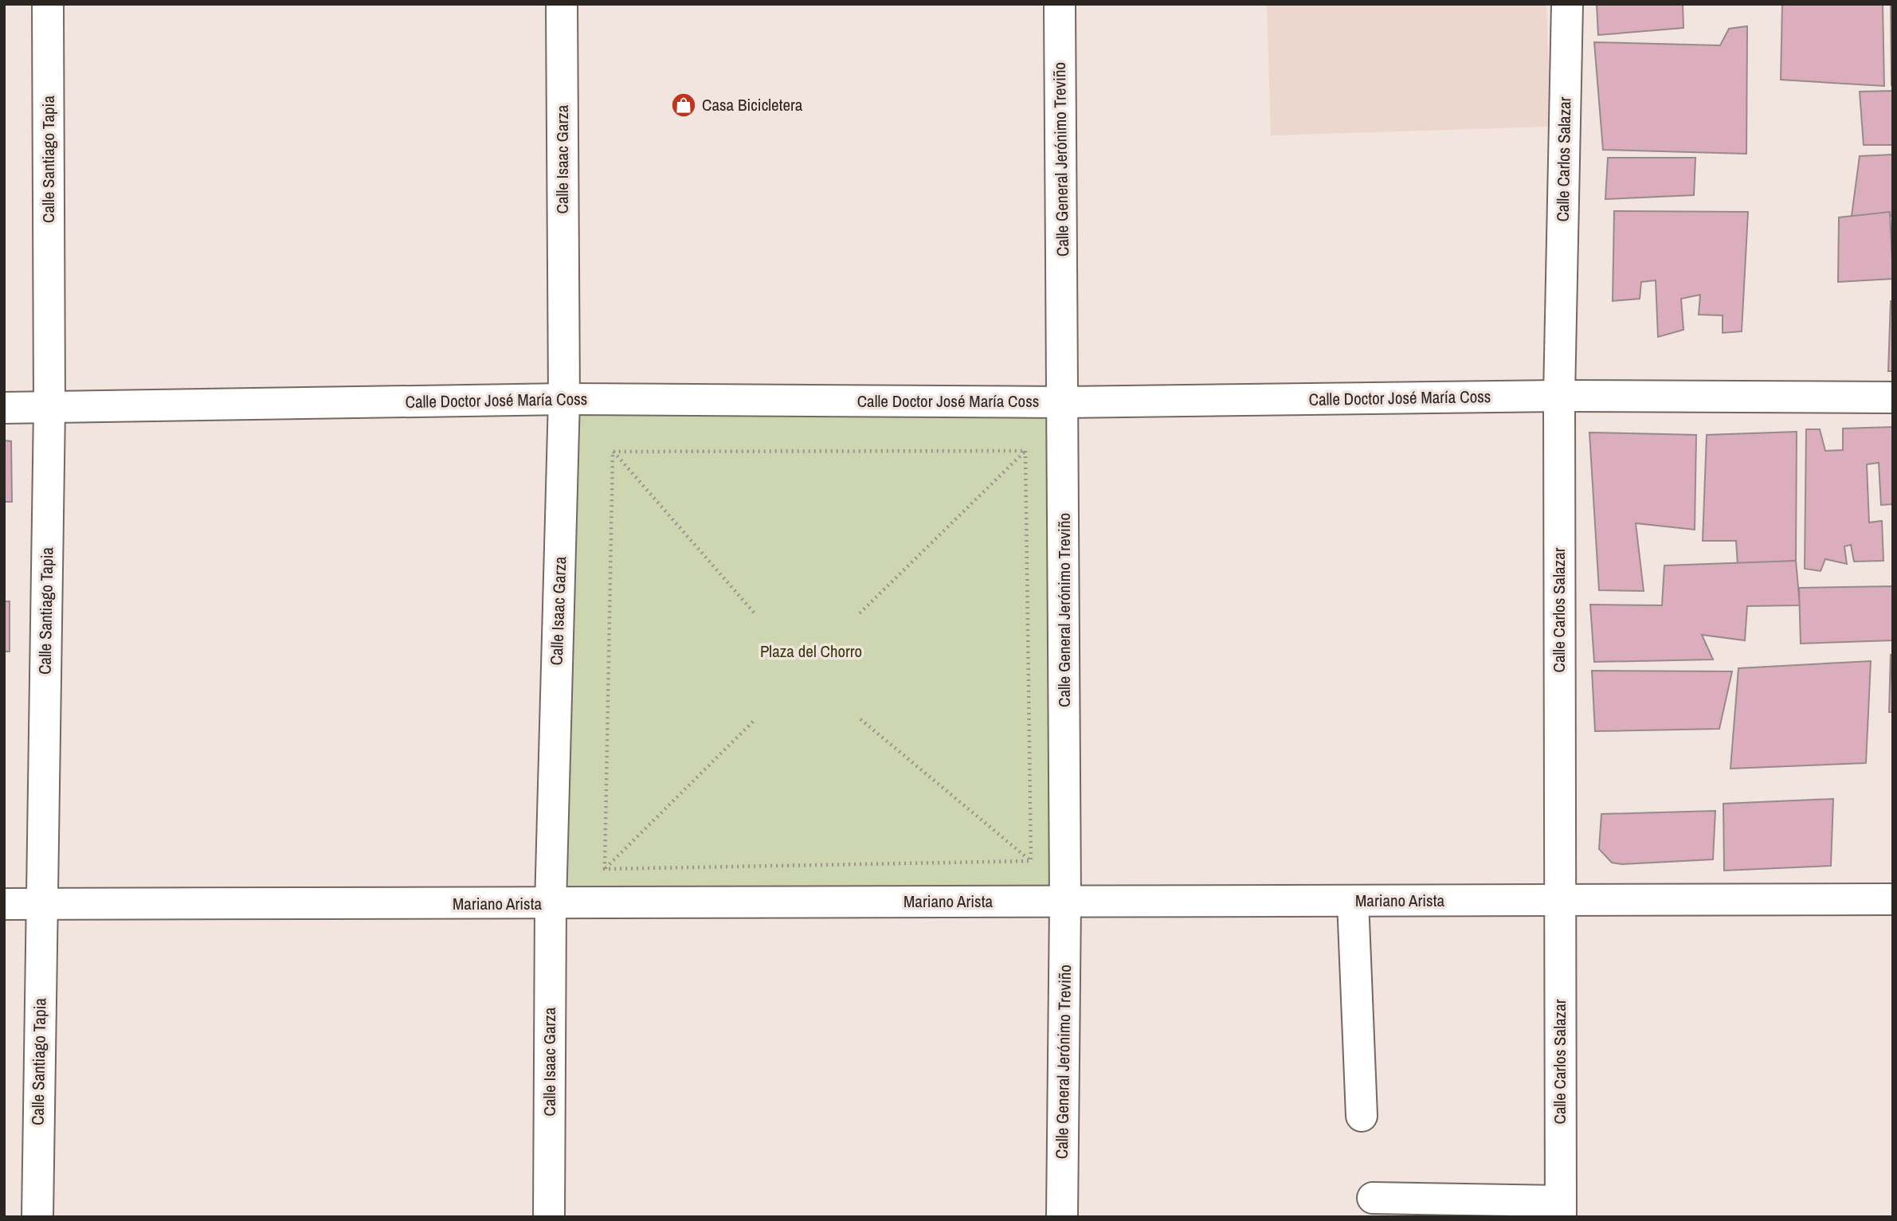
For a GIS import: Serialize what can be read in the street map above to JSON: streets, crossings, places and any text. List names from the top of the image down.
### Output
{
  "streets": {
    "street": [
      "Calle Santiago Tapia",
      "Calle Isaac Garza",
      "Calle General Jerónimo Treviño",
      "Calle Carlos Salazar",
      "Calle Doctor José María Coss",
      "Mariano Arista"
    ]
  },
  "crossings": [
    ["Calle Santiago Tapia", "Calle Doctor José María Coss"],
    ["Calle Santiago Tapia", "Mariano Arista"],
    ["Calle Isaac Garza", "Calle Doctor José María Coss"],
    ["Calle Isaac Garza", "Mariano Arista"],
    ["Calle General Jerónimo Treviño", "Calle Doctor José María Coss"],
    ["Calle General Jerónimo Treviño", "Mariano Arista"],
    ["Calle Carlos Salazar", "Calle Doctor José María Coss"],
    ["Calle Carlos Salazar", "Mariano Arista"]
  ],
  "parks": ["Plaza del Chorro"],
  "places": {
    "shop": ["Casa Bicicletera"]
  }
}
